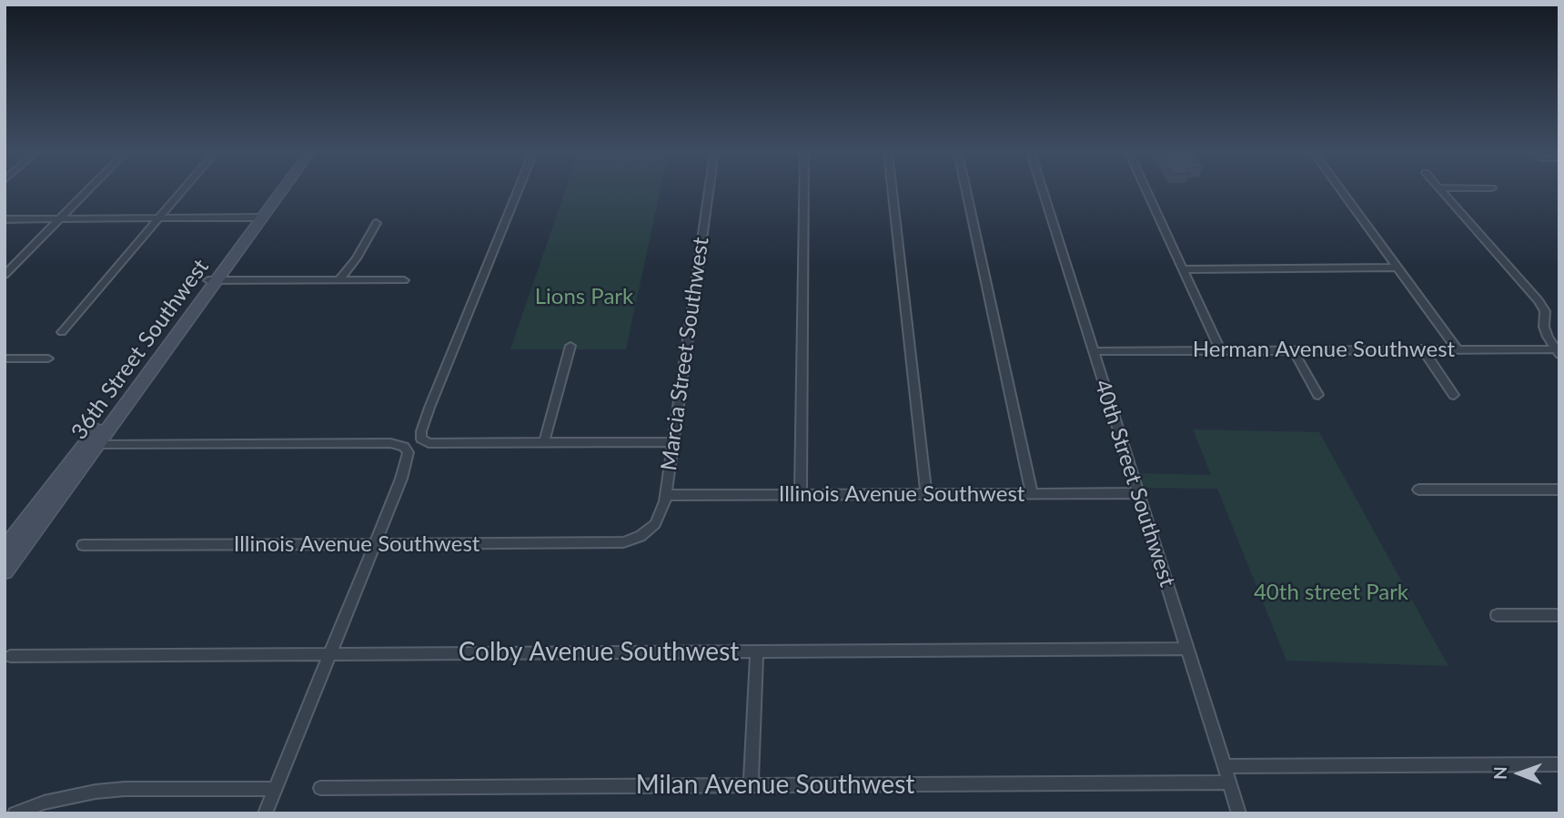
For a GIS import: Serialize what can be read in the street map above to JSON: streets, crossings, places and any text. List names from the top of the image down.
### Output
{
  "streets": {
    "street": [
      "36th Street Southwest",
      "Herman Avenue Southwest",
      "Marcia Street Southwest",
      "40th Street Southwest",
      "Illinois Avenue Southwest",
      "Colby Avenue Southwest",
      "Milan Avenue Southwest"
    ]
  },
  "crossings": [
    ["Herman Avenue Southwest", "40th Street Southwest"],
    ["Marcia Street Southwest", "Illinois Avenue Southwest"],
    ["40th Street Southwest", "Illinois Avenue Southwest"],
    ["40th Street Southwest", "Colby Avenue Southwest"],
    ["40th Street Southwest", "Milan Avenue Southwest"]
  ],
  "parks": ["Lions Park", "40th street Park"],
  "north": "left"
}
